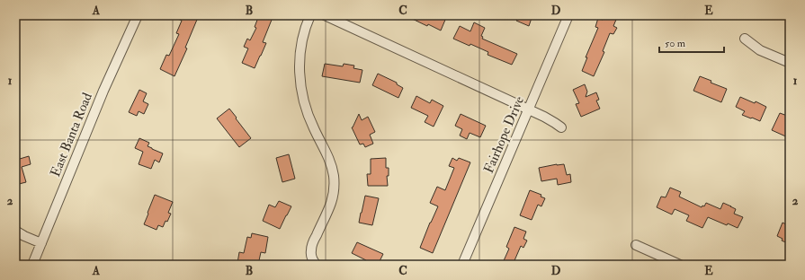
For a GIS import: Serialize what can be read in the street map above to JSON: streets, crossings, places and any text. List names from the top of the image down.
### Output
{
  "streets": {
    "street": ["East Banta Road", "Fairhope Drive"]
  },
  "scale_bar": "50 m",
  "grid": {
    "columns": [
      "A",
      "B",
      "C",
      "D",
      "E"
    ],
    "rows": ["1", "2"]
  }
}
